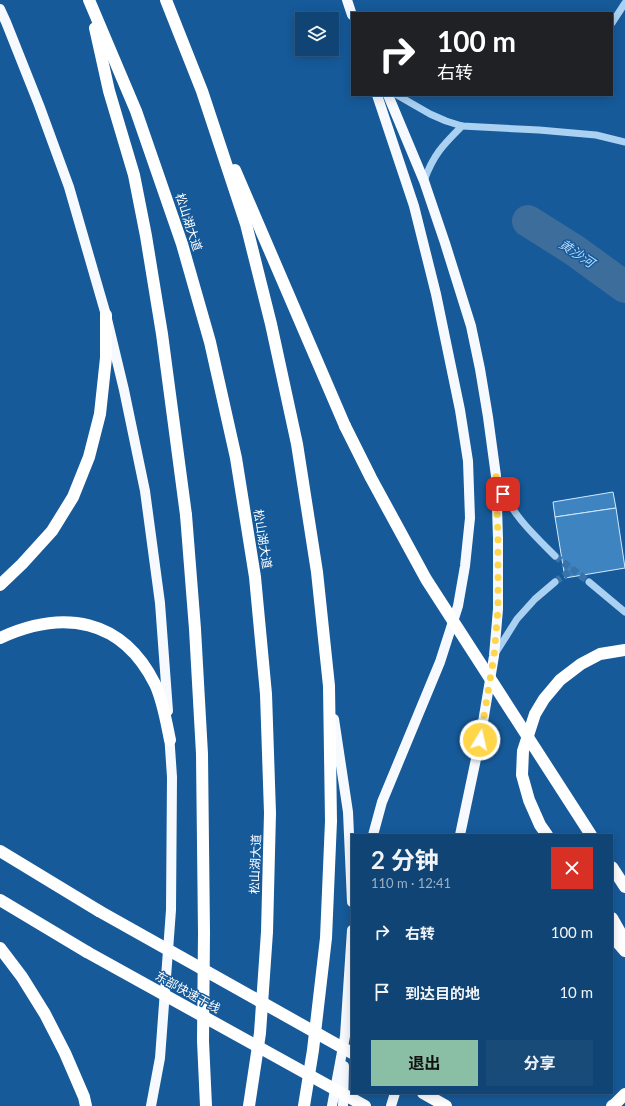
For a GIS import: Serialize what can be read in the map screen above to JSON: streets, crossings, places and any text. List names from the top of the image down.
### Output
{
  "streets": {
    "highway": ["松山湖大道", "东部快速干线"]
  },
  "water": ["黄沙河"],
  "page": {
    "turn": ["100 m", "右转"],
    "heading": ["2 分钟", "110 m · 12:41"],
    "list": [
      {
        "name": "右转",
        "value": "100 m"
      },
      {
        "name": "到达目的地",
        "value": "10 m"
      }
    ],
    "buttons": ["退出", "分享"]
  }
}
